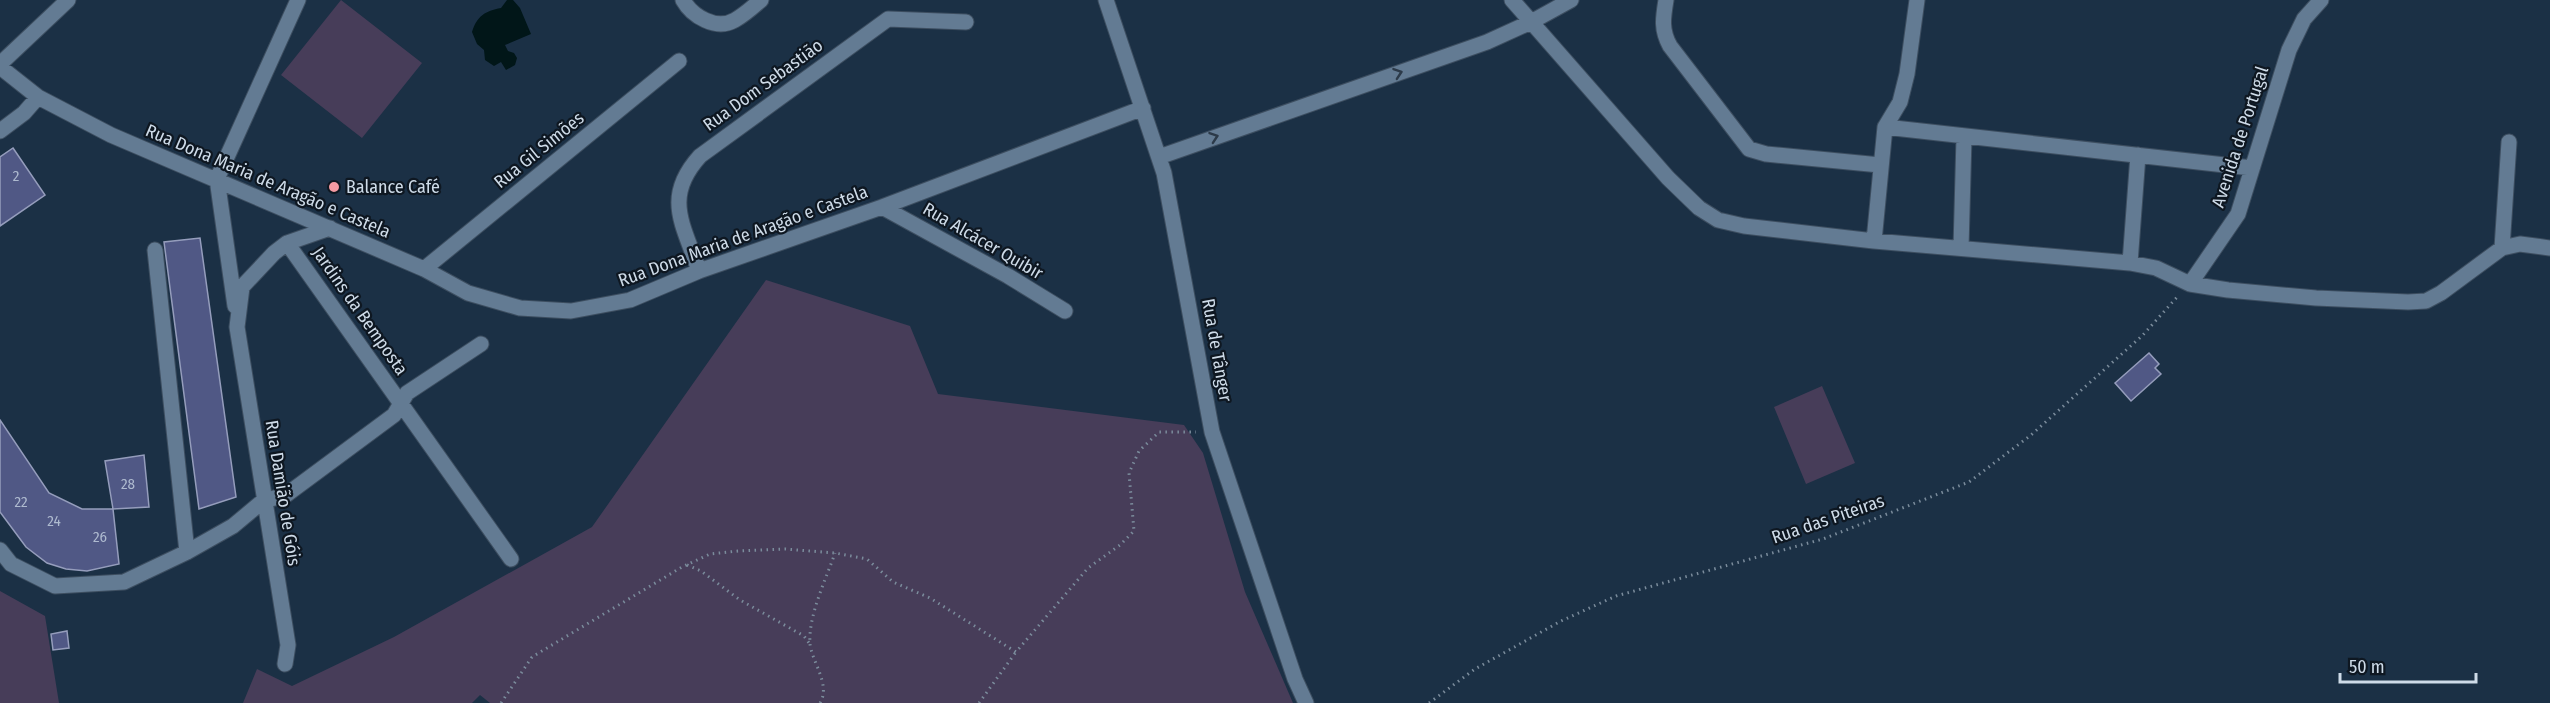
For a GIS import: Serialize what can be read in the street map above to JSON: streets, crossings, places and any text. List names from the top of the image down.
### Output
{
  "streets": {
    "street": [
      "Rua Dom Sebastião",
      "Avenida de Portugal",
      "Rua Gil Simões",
      "Rua Dona Maria de Aragão e Castela",
      "Rua Alcácer Quibir",
      "Jardins da Bemposta",
      "Rua de Tânger",
      "Rua Damião de Góis"
    ],
    "path": ["Rua das Piteiras"]
  },
  "crossings": [
    ["Rua Dom Sebastião", "Rua Dona Maria de Aragão e Castela"],
    ["Avenida de Portugal", "Rua das Piteiras"],
    ["Rua Gil Simões", "Rua Dona Maria de Aragão e Castela"],
    ["Rua Dona Maria de Aragão e Castela", "Rua Alcácer Quibir"],
    ["Rua Dona Maria de Aragão e Castela", "Rua de Tânger"],
    ["Rua Dona Maria de Aragão e Castela", "Rua Damião de Góis"],
    ["Jardins da Bemposta", "Rua Damião de Góis"]
  ],
  "places": ["Balance Café"],
  "house_numbers": [
    "2",
    "28",
    "22",
    "24",
    "26"
  ],
  "scale_bar": "50 m"
}
